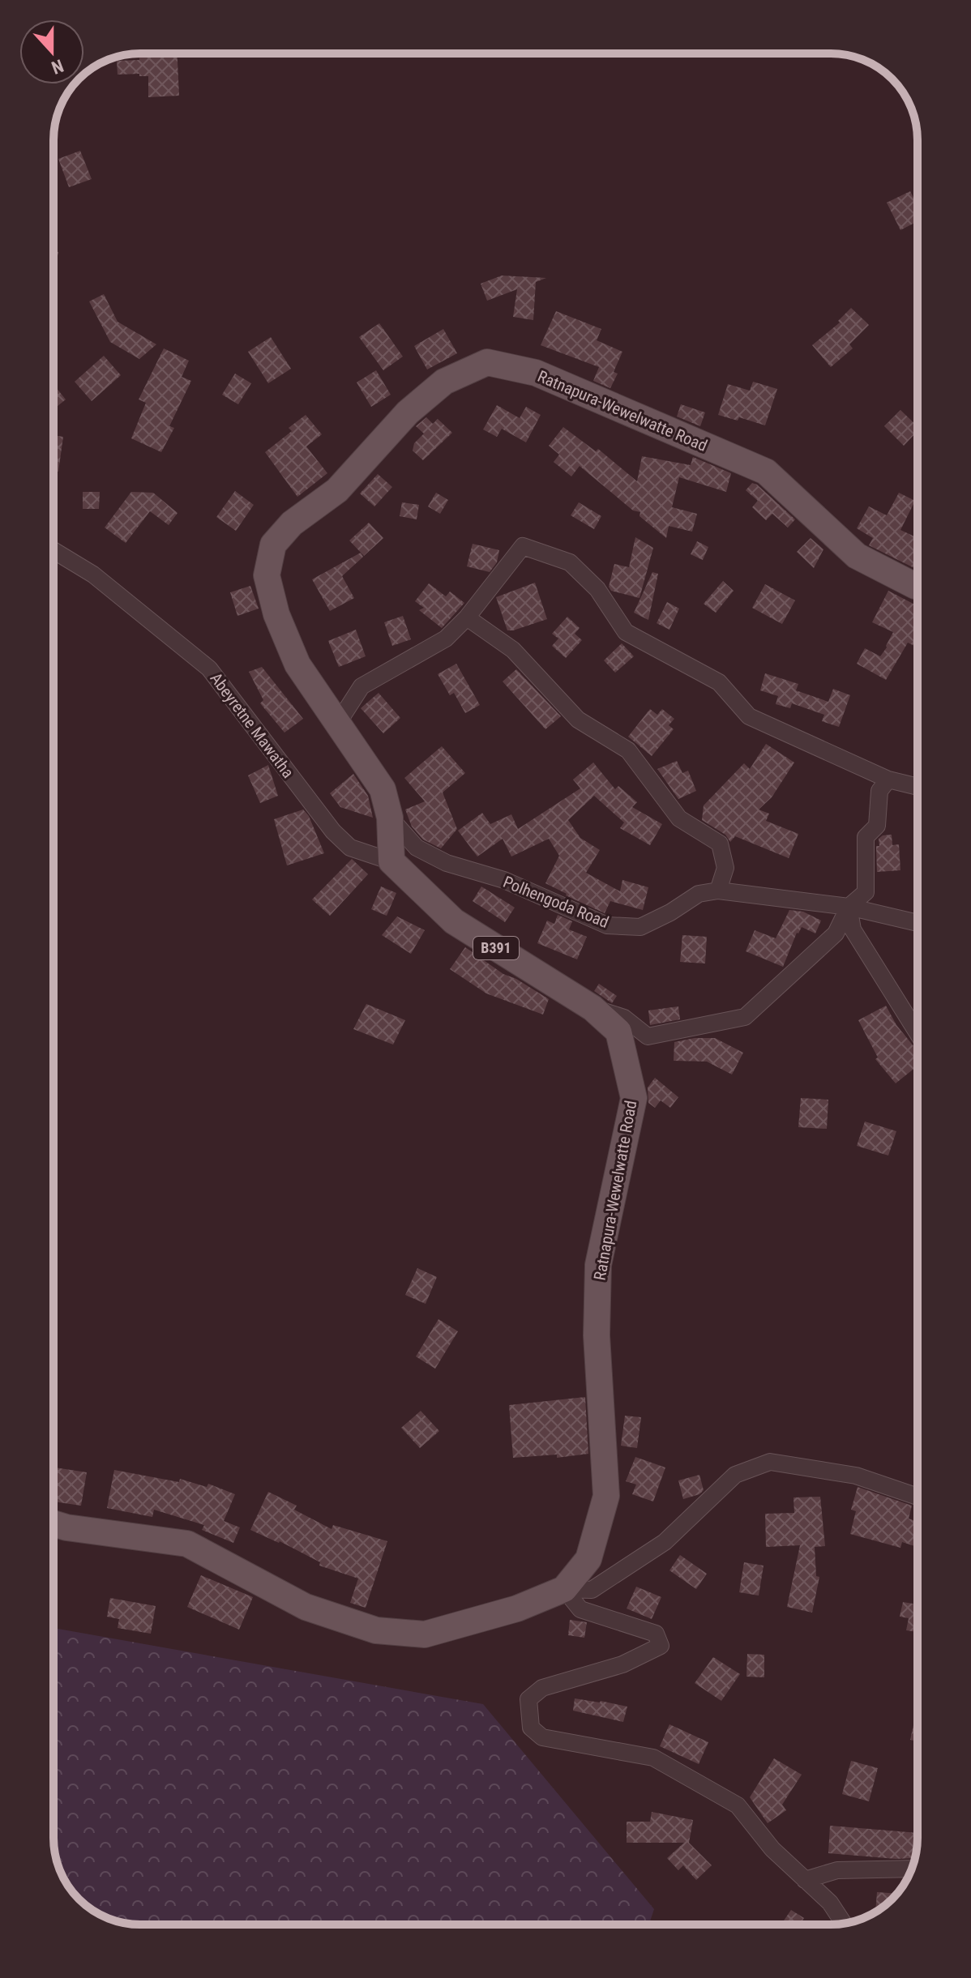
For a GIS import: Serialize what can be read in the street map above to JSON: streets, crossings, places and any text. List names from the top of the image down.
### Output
{
  "streets": {
    "main road": ["Ratnapura-Wewelwatte Road", "B391"],
    "street": ["Abeyretne Mawatha", "Polhengoda Road"]
  },
  "crossings": [
    ["Ratnapura-Wewelwatte Road", "Abeyretne Mawatha"],
    ["Ratnapura-Wewelwatte Road", "Polhengoda Road"]
  ],
  "north": "bottom"
}
